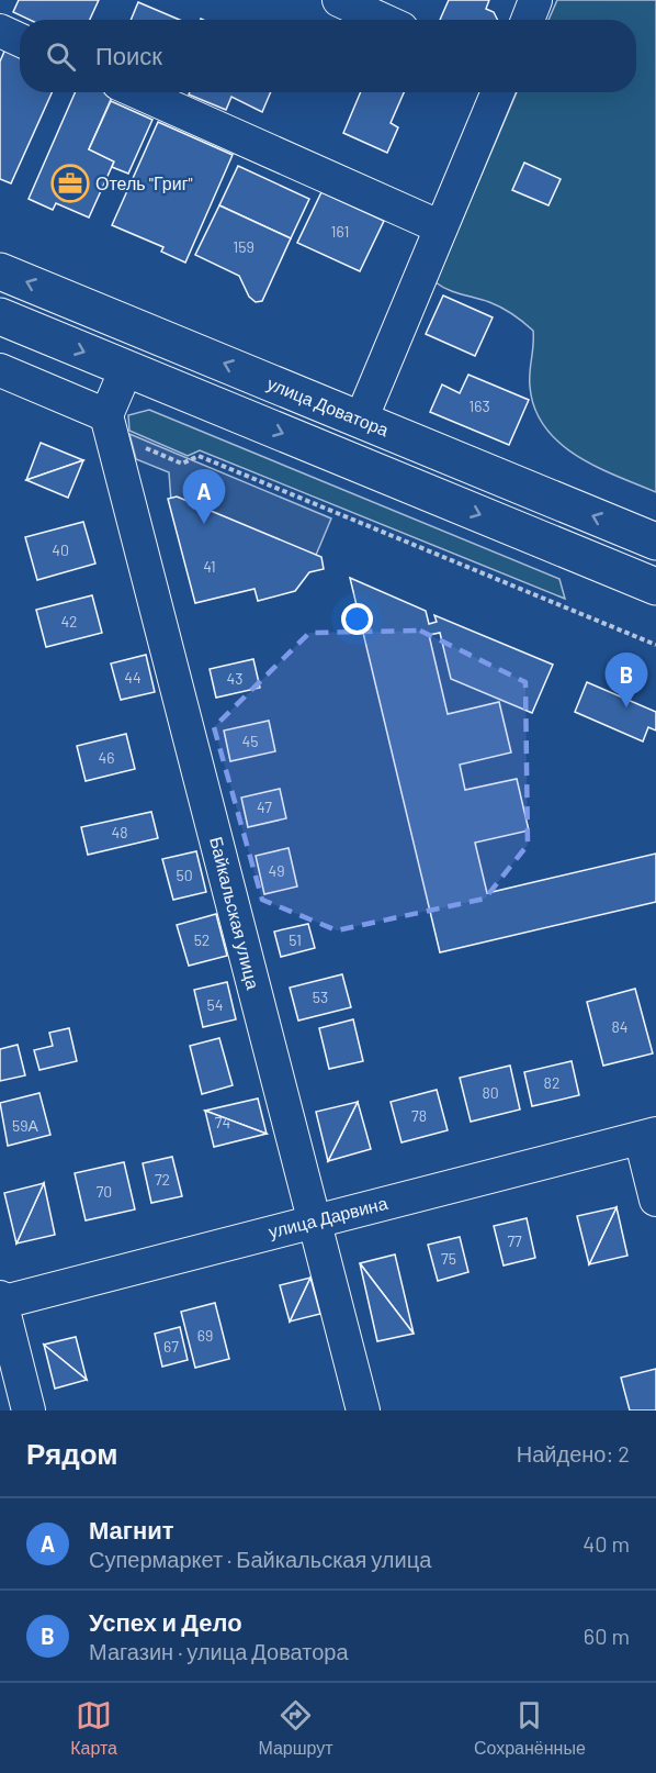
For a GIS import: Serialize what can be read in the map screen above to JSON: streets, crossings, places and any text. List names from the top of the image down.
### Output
{
  "streets": {
    "main road": ["улица Доватора"],
    "street": ["Байкальская улица", "улица Дарвина"]
  },
  "crossings": [
    ["Байкальская улица", "улица Дарвина"]
  ],
  "places": {
    "office": ["Отель \"Григ\""]
  },
  "house_numbers": [
    "161",
    "159",
    "163",
    "40",
    "41",
    "42",
    "44",
    "43",
    "45",
    "46",
    "47",
    "48",
    "49",
    "50",
    "52",
    "51",
    "53",
    "54",
    "84",
    "82",
    "80",
    "78",
    "74",
    "59А",
    "72",
    "70",
    "77",
    "75",
    "69",
    "67"
  ],
  "page": {
    "search": "Поиск",
    "pins": ["A", "B"],
    "heading": ["Рядом", "Найдено: 2"],
    "list": [
      {
        "mark": "A",
        "name": "Магнит",
        "note": "Супермаркет · Байкальская улица",
        "value": "40 m"
      },
      {
        "mark": "B",
        "name": "Успех и Дело",
        "note": "Магазин · улица Доватора",
        "value": "60 m"
      }
    ],
    "nav": ["Карта", "Маршрут", "Сохранённые"]
  }
}
